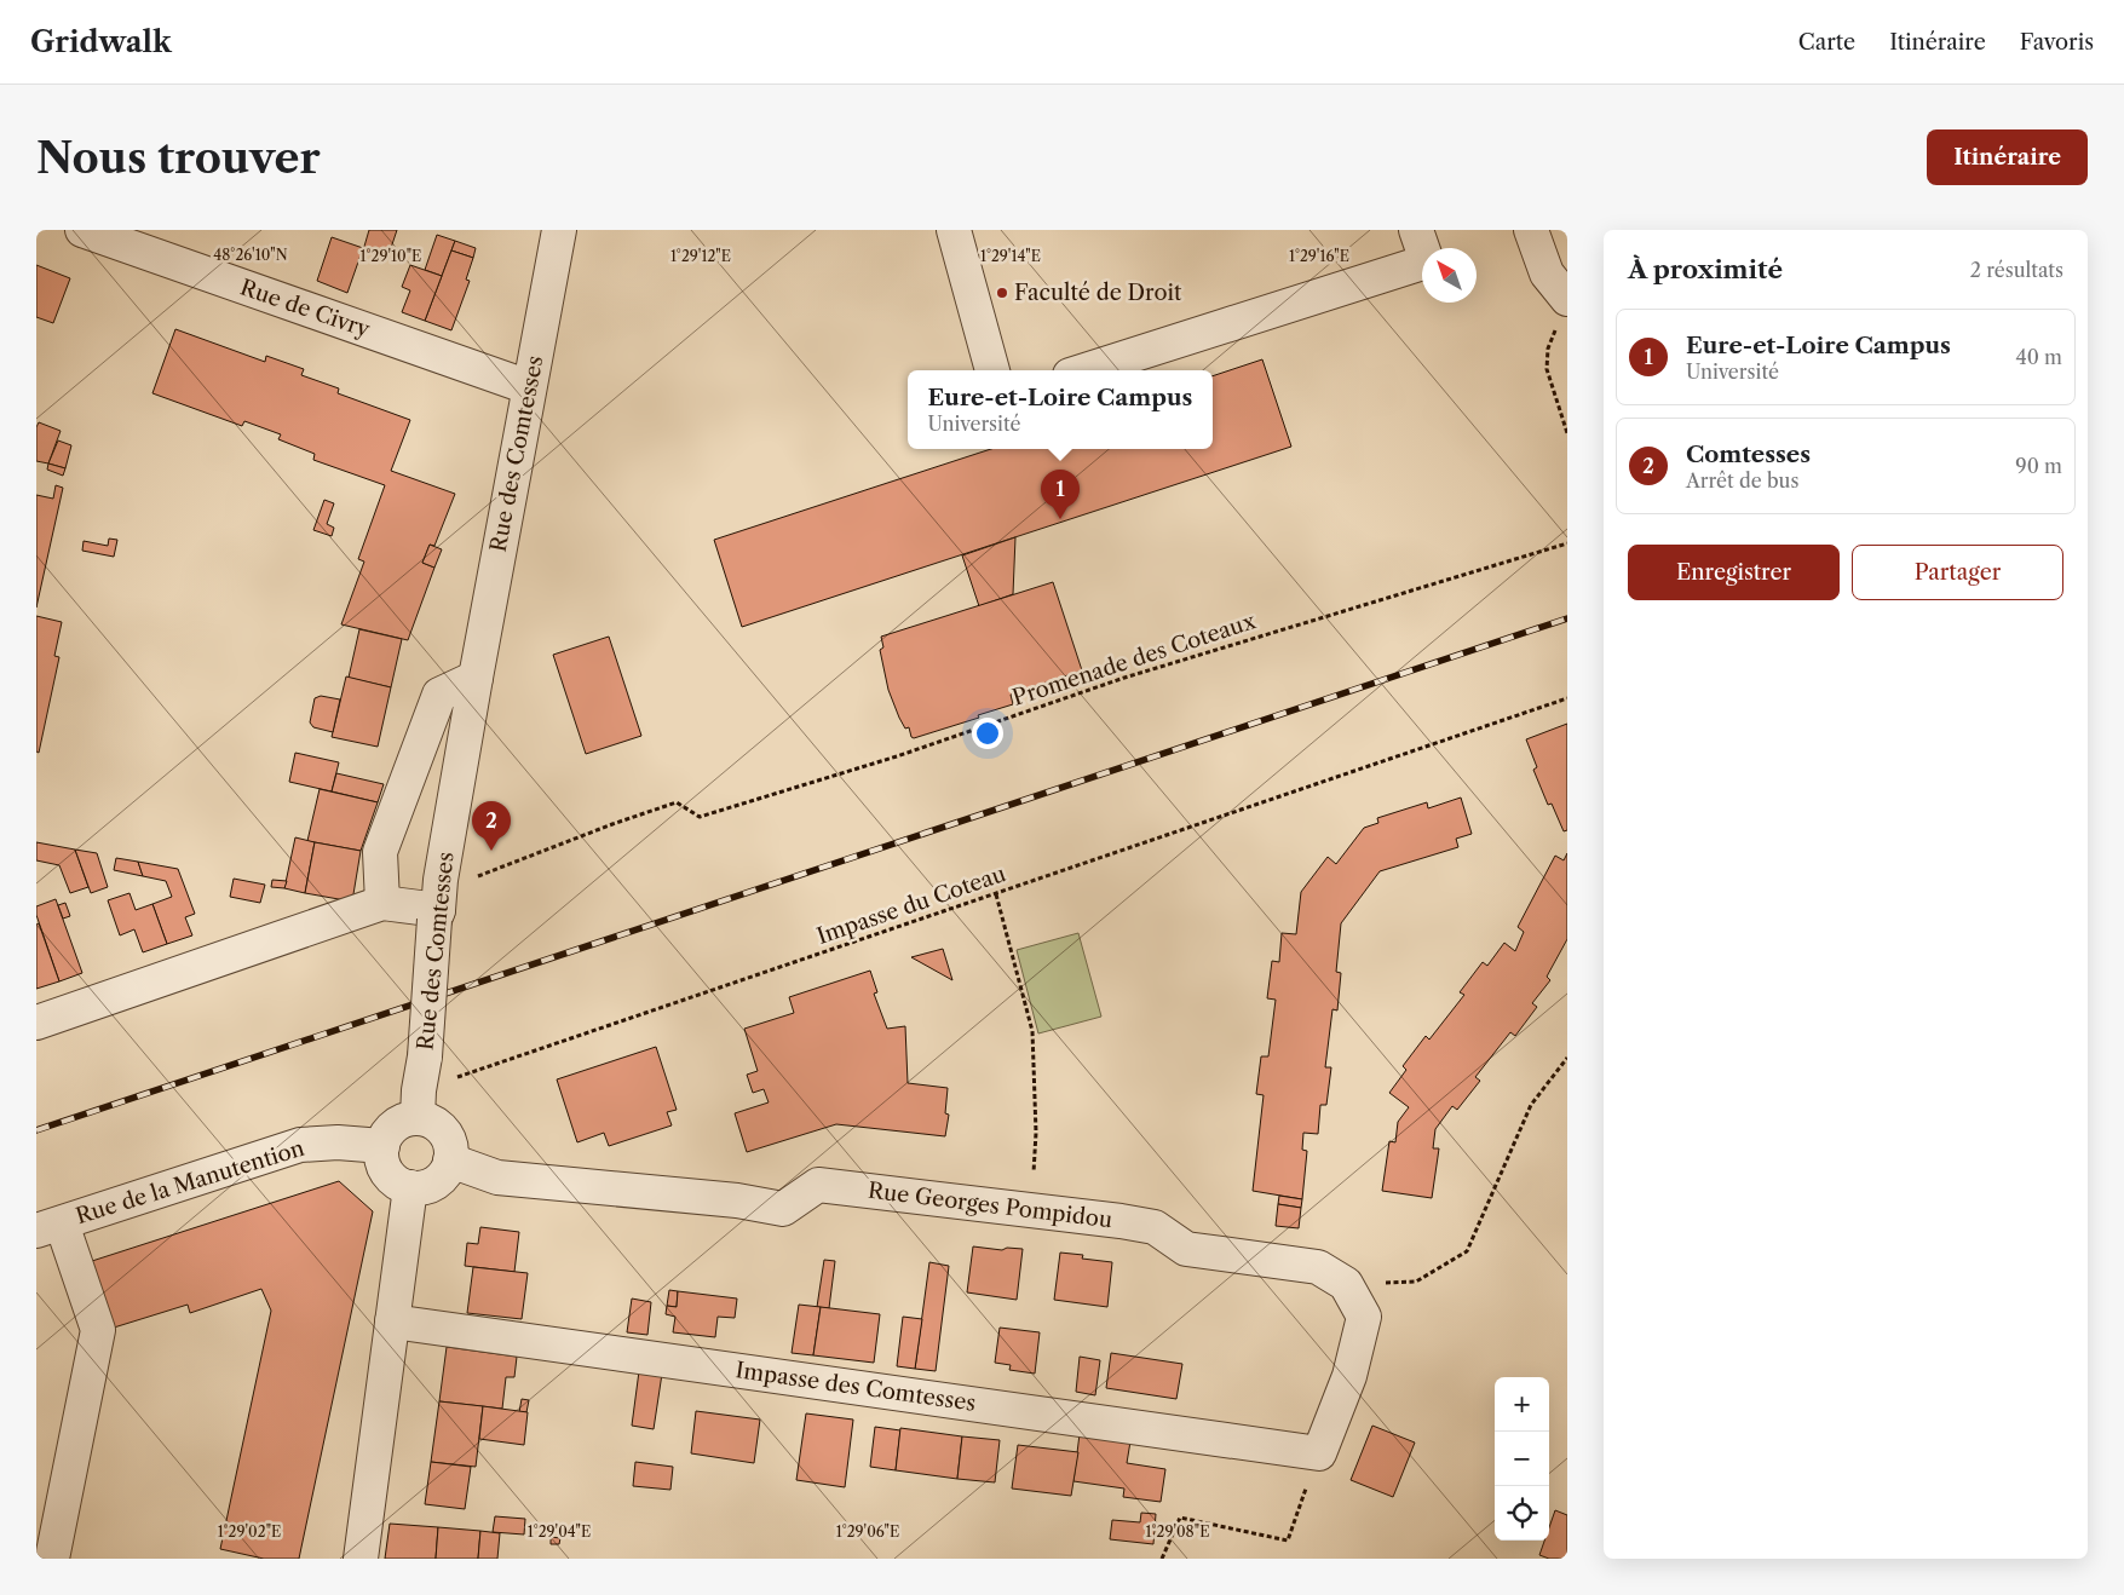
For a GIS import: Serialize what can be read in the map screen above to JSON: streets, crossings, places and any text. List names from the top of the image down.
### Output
{
  "streets": {
    "street": [
      "Rue de Civry",
      "Rue des Comtesses",
      "Rue de la Manutention",
      "Rue Georges Pompidou",
      "Impasse des Comtesses"
    ],
    "path": ["Promenade des Coteaux", "Impasse du Coteau"]
  },
  "crossings": [
    ["Rue de Civry", "Rue des Comtesses"],
    ["Rue des Comtesses", "Promenade des Coteaux"],
    ["Rue des Comtesses", "Impasse du Coteau"],
    ["Rue des Comtesses", "Rue de la Manutention"],
    ["Rue des Comtesses", "Rue Georges Pompidou"],
    ["Impasse du Coteau", "Rue de la Manutention"],
    ["Impasse du Coteau", "Rue Georges Pompidou"],
    ["Rue de la Manutention", "Rue Georges Pompidou"],
    ["Rue Georges Pompidou", "Impasse des Comtesses"]
  ],
  "places": ["Faculté de Droit"],
  "north": "top left",
  "page": {
    "header": "Gridwalk",
    "nav": ["Carte", "Itinéraire", "Favoris"],
    "buttons": [
      "Itinéraire",
      ["Enregistrer", "Partager"]
    ],
    "title": "Nous trouver",
    "heading": ["À proximité", "2 résultats"],
    "list": [
      {
        "mark": "1",
        "name": "Eure-et-Loire Campus",
        "note": "Université",
        "value": "40 m"
      },
      {
        "mark": "2",
        "name": "Comtesses",
        "note": "Arrêt de bus",
        "value": "90 m"
      }
    ],
    "popup": ["Eure-et-Loire Campus", "Université"],
    "pins": ["1", "2"],
    "map_buttons": ["+", "−"]
  },
  "coordinates": [
    "48°26'10\"N",
    "1°29'10\"E",
    "1°29'12\"E",
    "1°29'16\"E",
    "1°29'14\"E",
    "1°29'02\"E",
    "1°29'04\"E",
    "1°29'06\"E",
    "1°29'08\"E"
  ]
}
